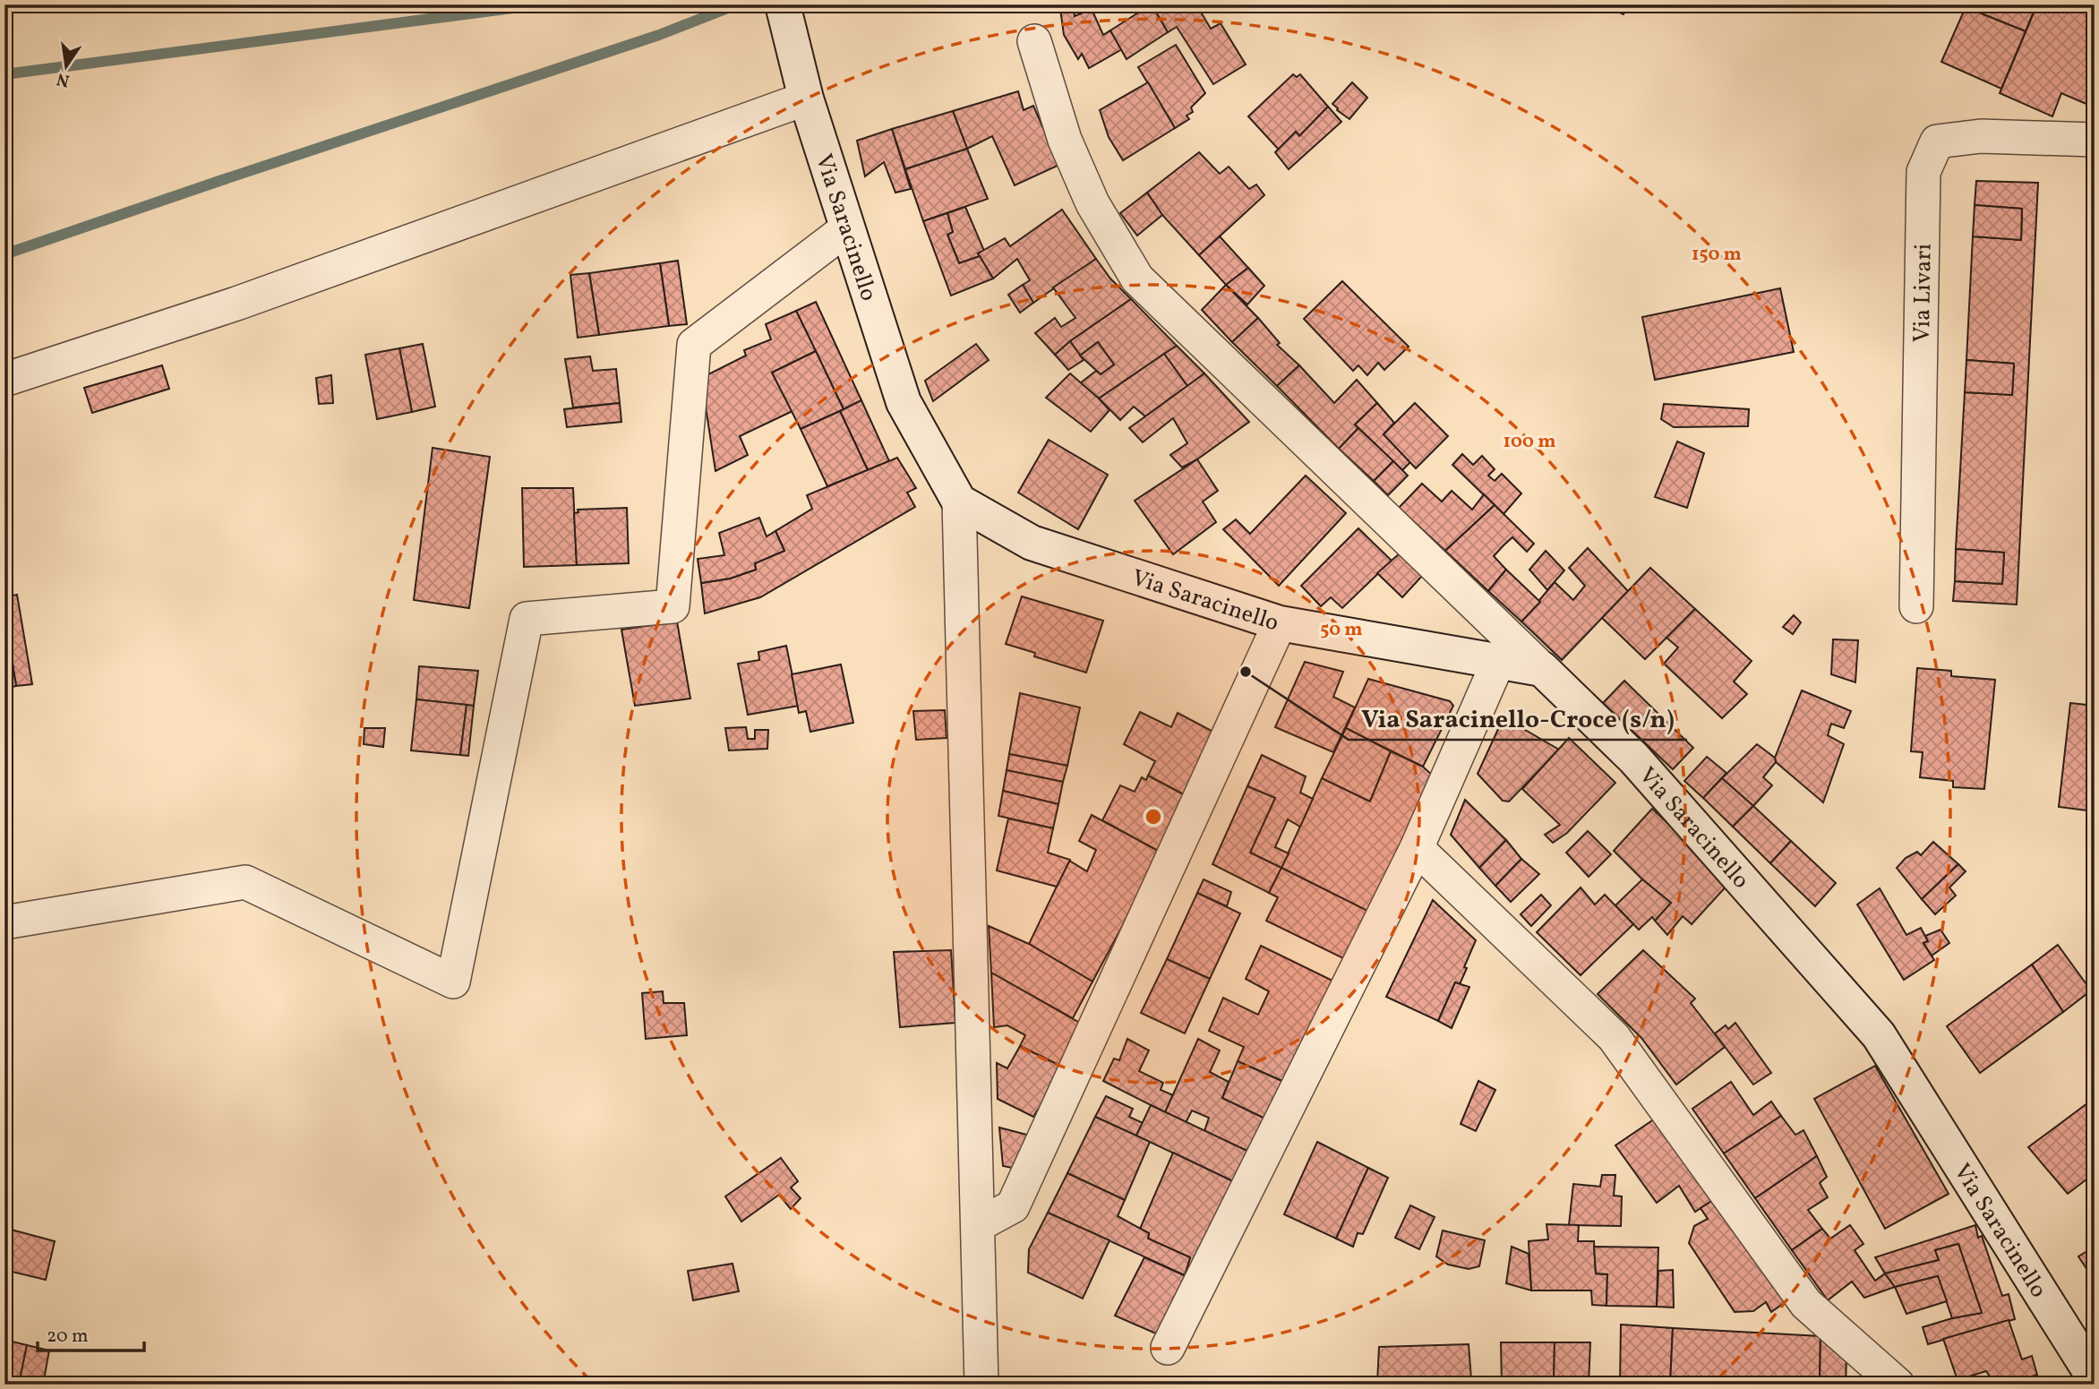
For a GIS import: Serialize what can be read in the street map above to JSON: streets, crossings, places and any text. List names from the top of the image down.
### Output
{
  "streets": {
    "street": ["Via Saracinello", "Via Livari"]
  },
  "places": ["Via Saracinello-Croce (s/n)"],
  "scale_bar": "20 m",
  "north": "bottom",
  "rings": ["150 m", "100 m", "50 m"]
}
